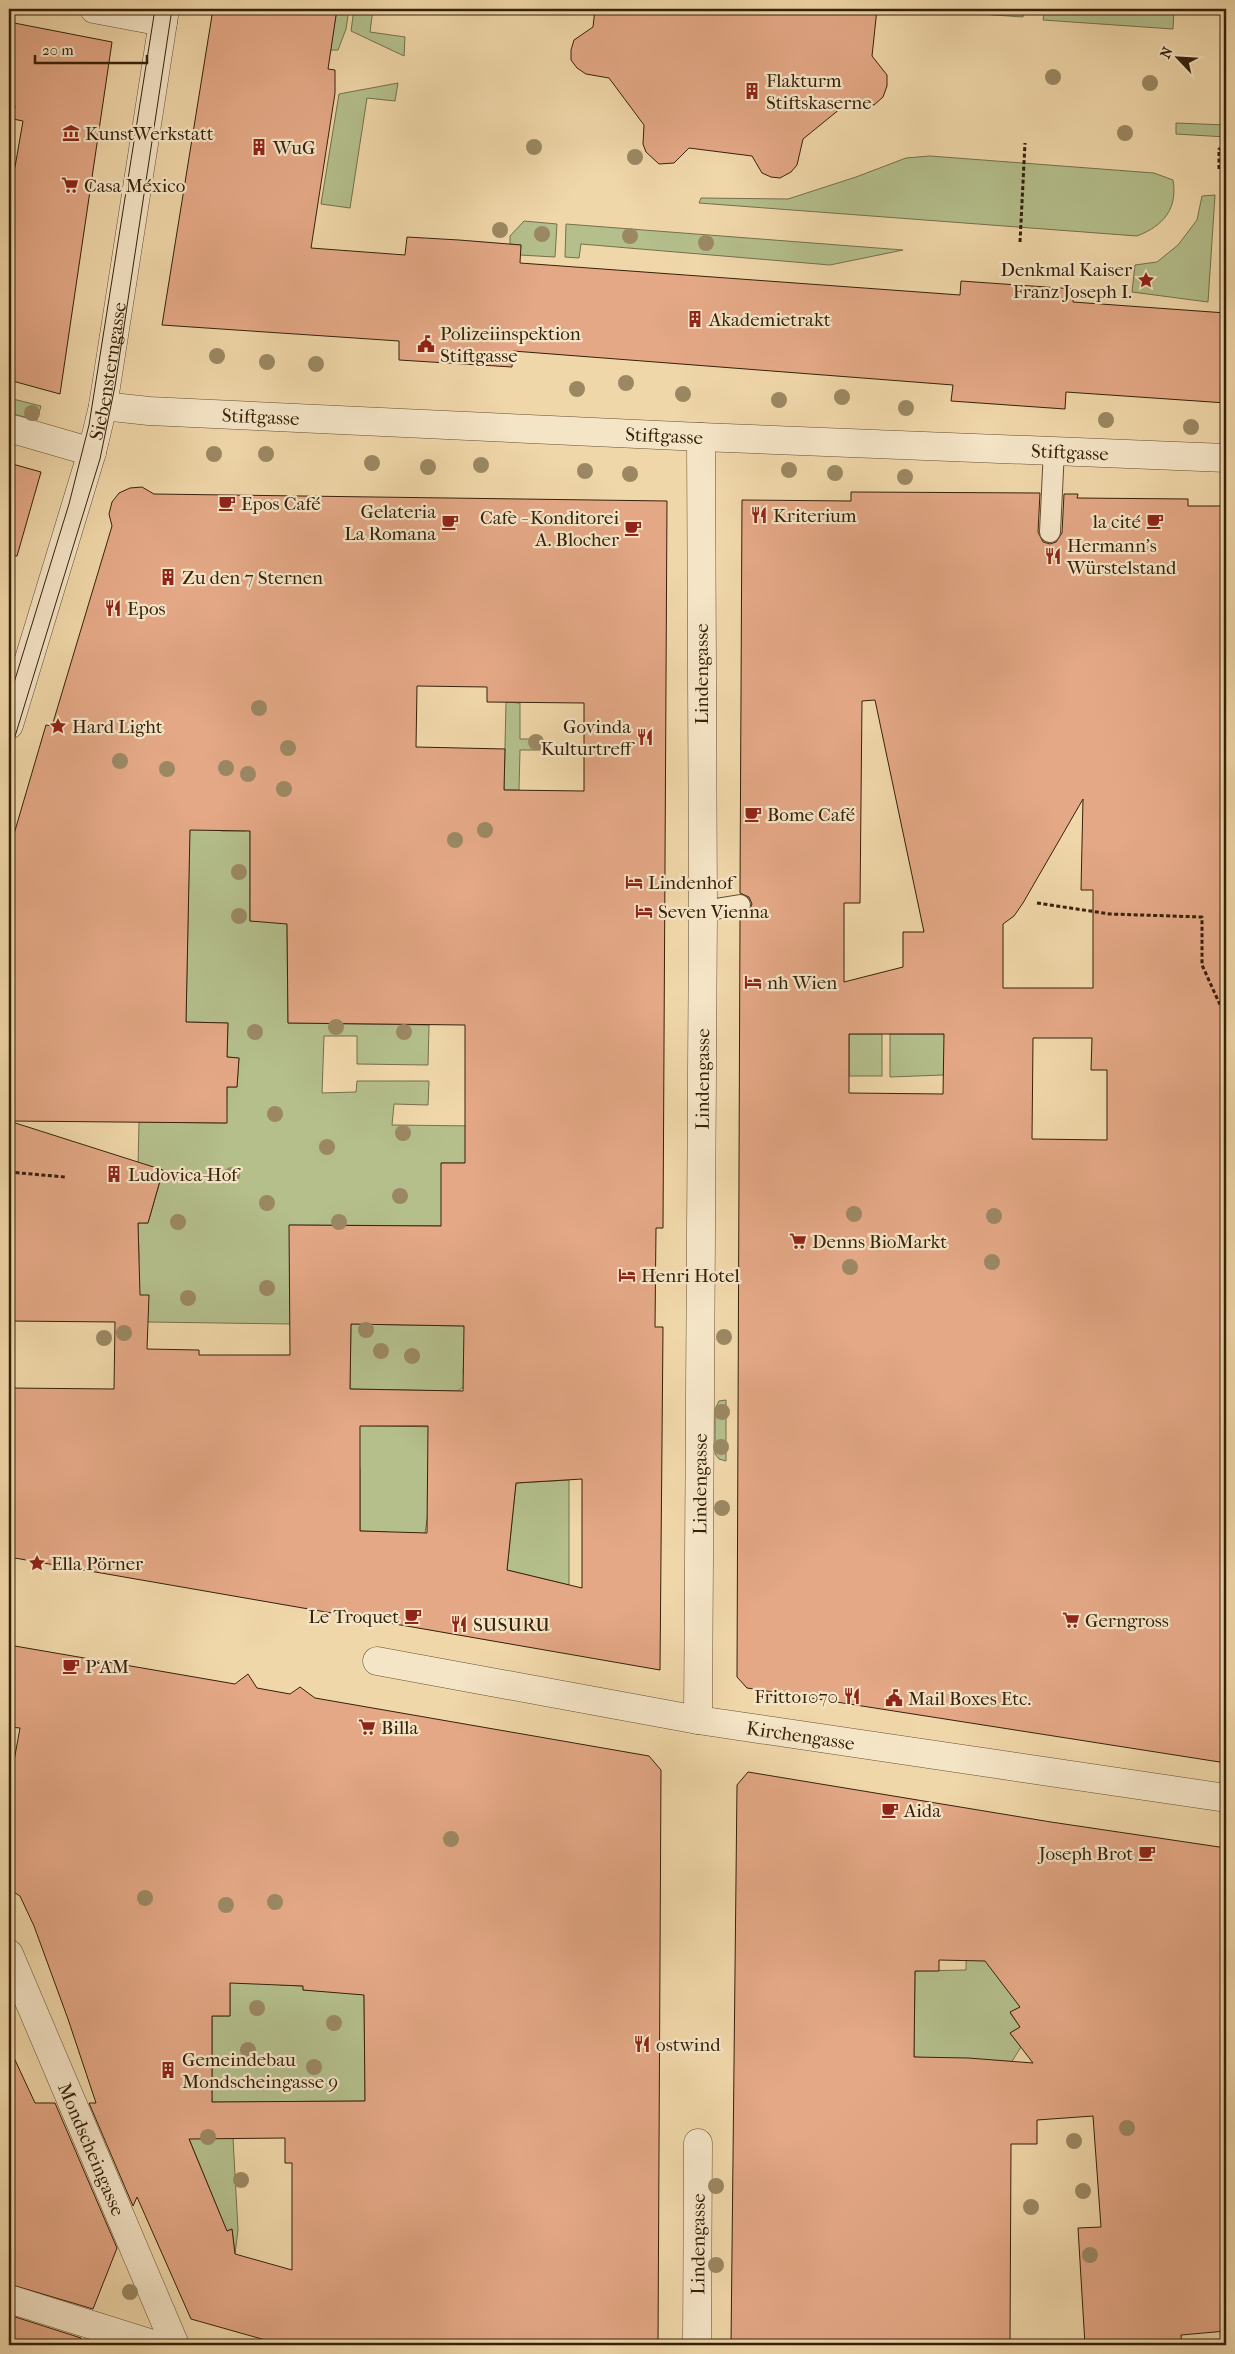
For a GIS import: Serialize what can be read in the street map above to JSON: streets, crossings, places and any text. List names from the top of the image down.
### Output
{
  "streets": {
    "street": [
      "Siebensterngasse",
      "Stiftgasse",
      "Lindengasse",
      "Kirchengasse",
      "Mondscheingasse"
    ]
  },
  "crossings": [
    ["Siebensterngasse", "Stiftgasse"],
    ["Stiftgasse", "Lindengasse"],
    ["Lindengasse", "Kirchengasse"]
  ],
  "places": {
    "building": [
      "Flakturm Stiftskaserne",
      "WuG",
      "Akademietrakt",
      "Zu den 7 Sternen",
      "Ludovica-Hof",
      "Gemeindebau Mondscheingasse 9"
    ],
    "museum": ["KunstWerkstatt"],
    "supermarket": [
      "Casa México",
      "Denns BioMarkt",
      "Gerngross",
      "Billa"
    ],
    "place": ["Denkmal Kaiser Franz Joseph I.", "Hard Light", "Ella Pörner"],
    "public building": ["Polizeiinspektion Stiftgasse", "Mail Boxes Etc."],
    "cafe": [
      "Epos Café",
      "la cité",
      "Gelateria La Romana",
      "Cafe - Konditorei A. Blocher",
      "Bome Café",
      "Le Troquet",
      "P‘AM",
      "Aida",
      "Joseph Brot"
    ],
    "restaurant": [
      "Kriterium",
      "Hermann's Würstelstand",
      "Epos",
      "Govinda Kulturtreff",
      "SUSURU",
      "Fritto1070",
      "ostwind"
    ],
    "hotel": [
      "Lindenhof",
      "Seven Vienna",
      "nh Wien",
      "Henri Hotel"
    ]
  },
  "scale_bar": "20 m",
  "north": "top left"
}
